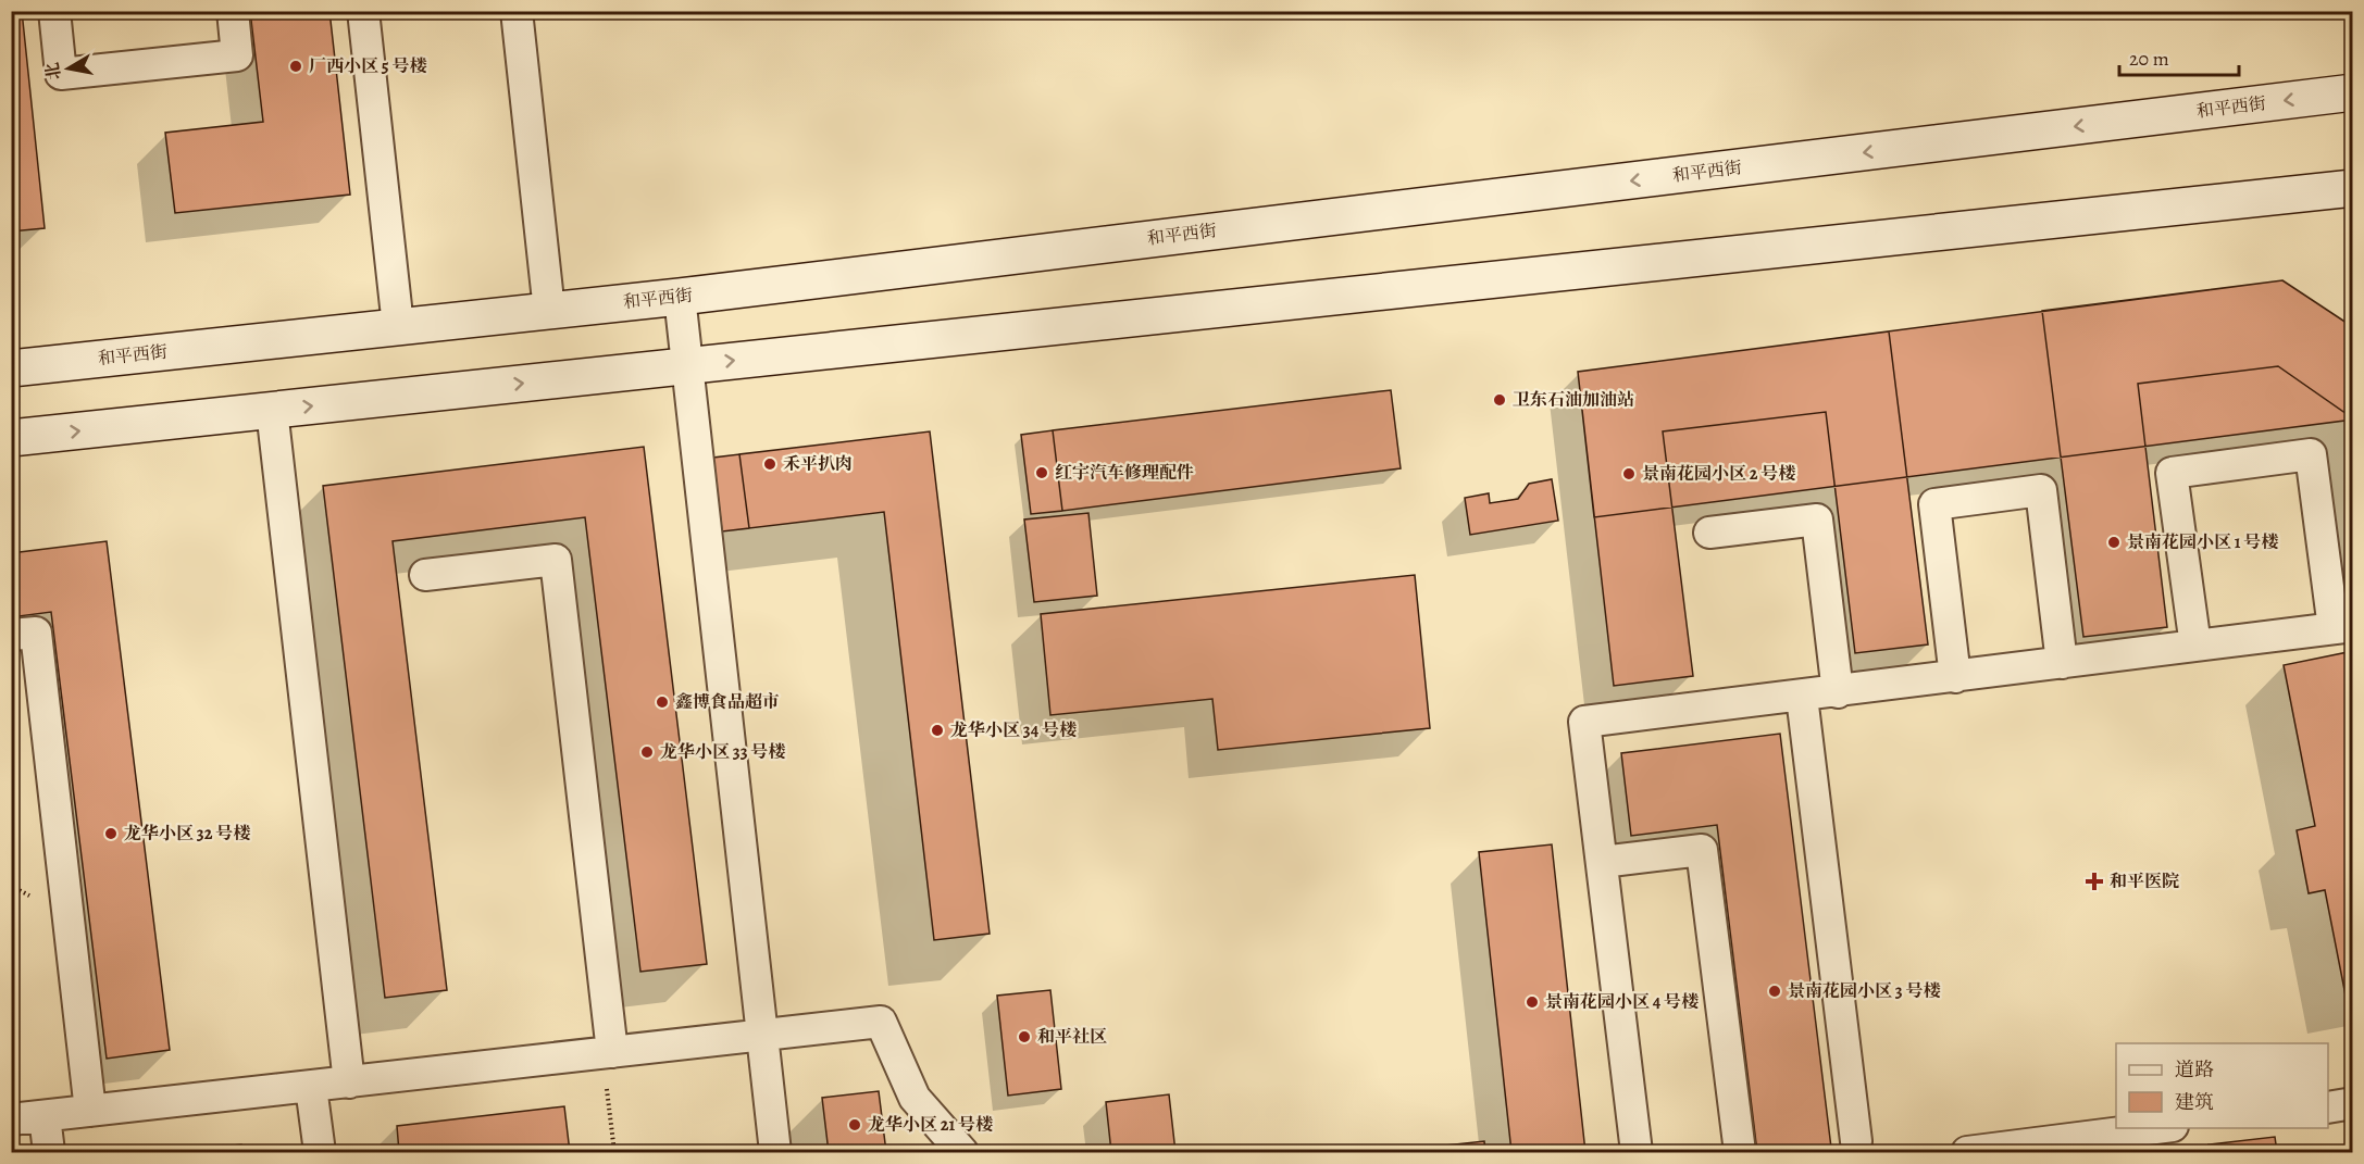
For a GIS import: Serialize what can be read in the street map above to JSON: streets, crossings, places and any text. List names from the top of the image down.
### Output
{
  "streets": {
    "main road": ["和平西街"]
  },
  "places": {
    "other": [
      "厂西小区 5 号楼",
      "卫东石油加油站",
      "禾平扒肉",
      "红宇汽车修理配件",
      "景南花园小区 2 号楼",
      "景南花园小区 1 号楼",
      "鑫博食品超市",
      "龙华小区 34 号楼",
      "龙华小区 33 号楼",
      "龙华小区 32 号楼",
      "景南花园小区 3 号楼",
      "景南花园小区 4 号楼",
      "和平社区",
      "龙华小区 21 号楼"
    ],
    "health": ["和平医院"]
  },
  "legend": ["道路", "建筑"],
  "scale_bar": "20 m",
  "north": "left"
}
